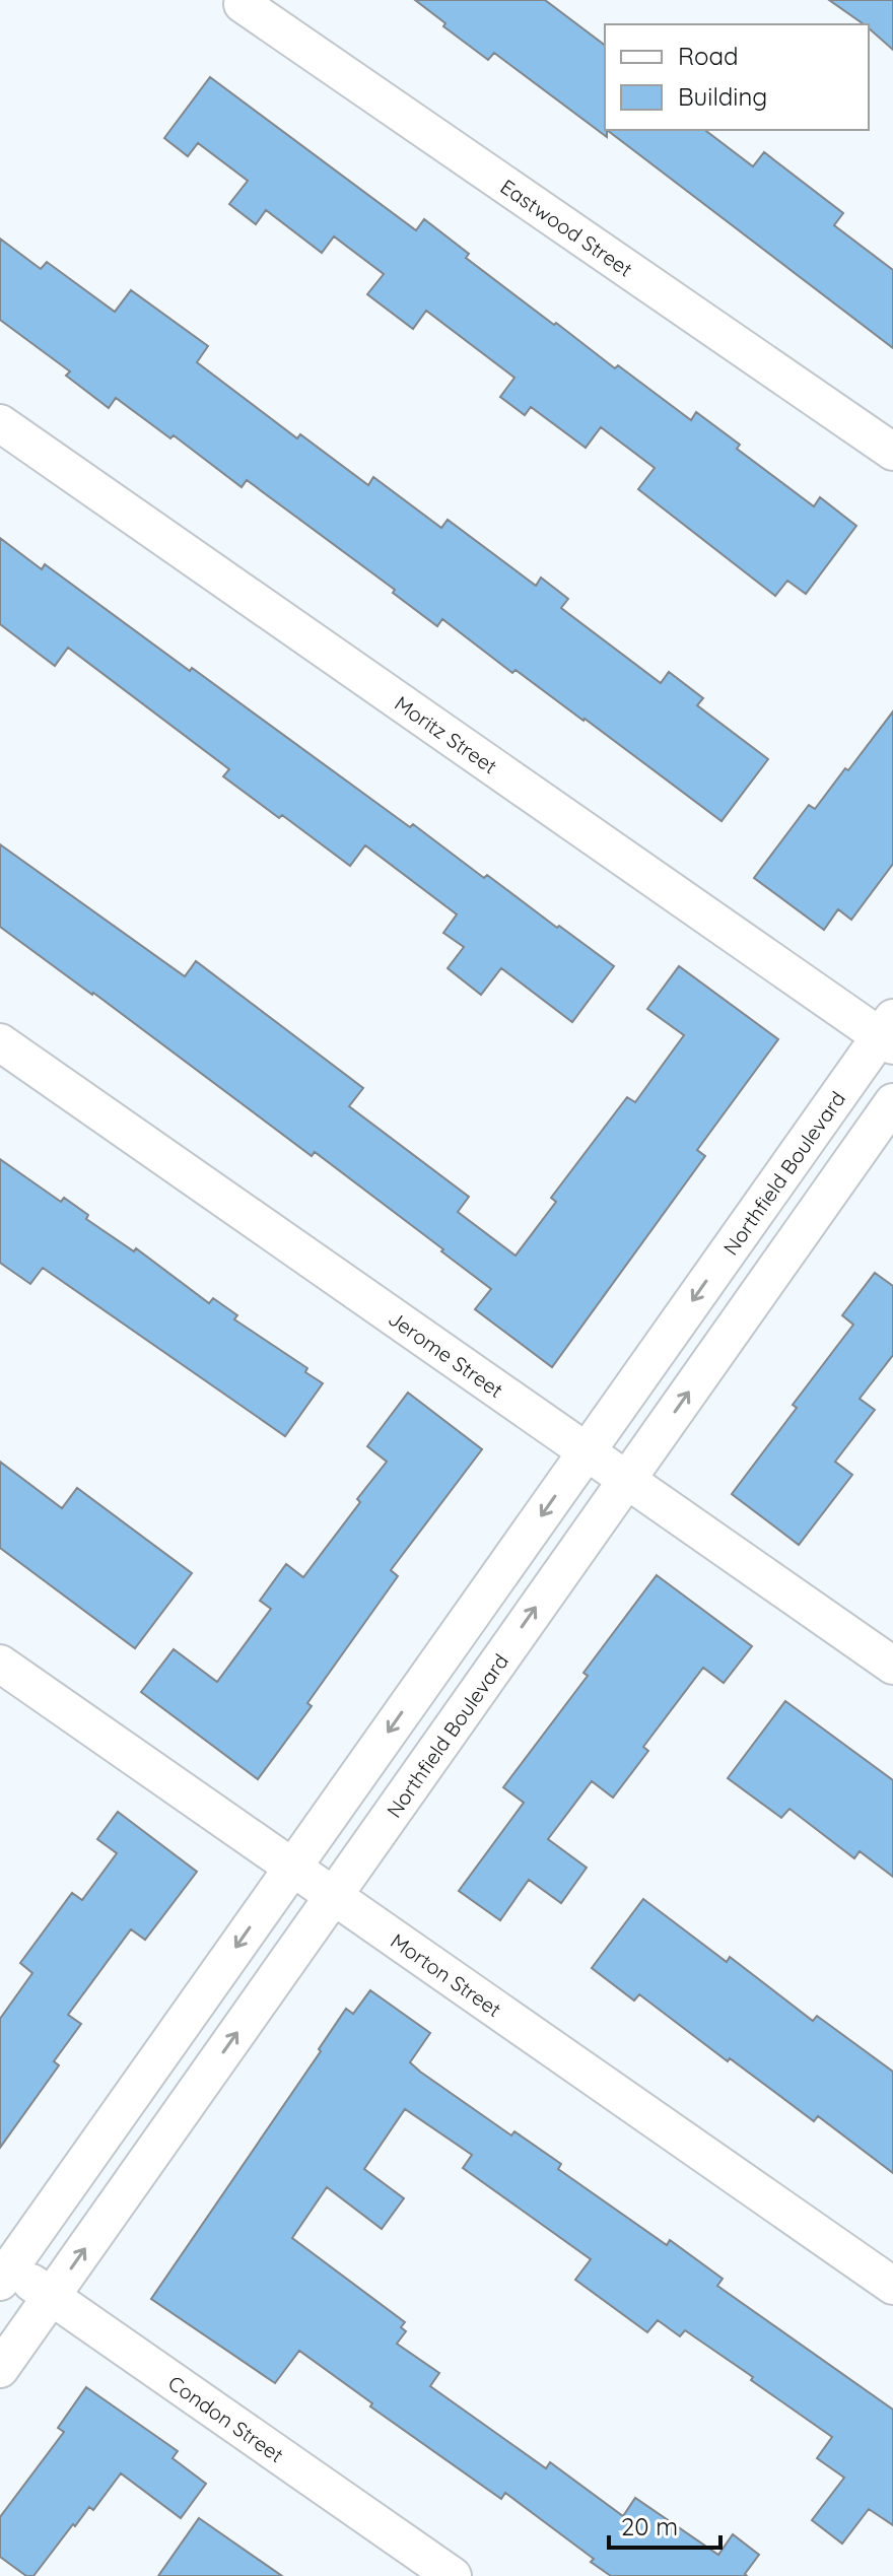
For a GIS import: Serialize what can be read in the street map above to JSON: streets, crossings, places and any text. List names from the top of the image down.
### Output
{
  "streets": {
    "street": [
      "Eastwood Street",
      "Moritz Street",
      "Northfield Boulevard",
      "Jerome Street",
      "Morton Street",
      "Condon Street"
    ]
  },
  "crossings": [
    ["Moritz Street", "Northfield Boulevard"],
    ["Northfield Boulevard", "Jerome Street"],
    ["Northfield Boulevard", "Morton Street"],
    ["Northfield Boulevard", "Condon Street"]
  ],
  "legend": ["Road", "Building"],
  "scale_bar": "20 m"
}
